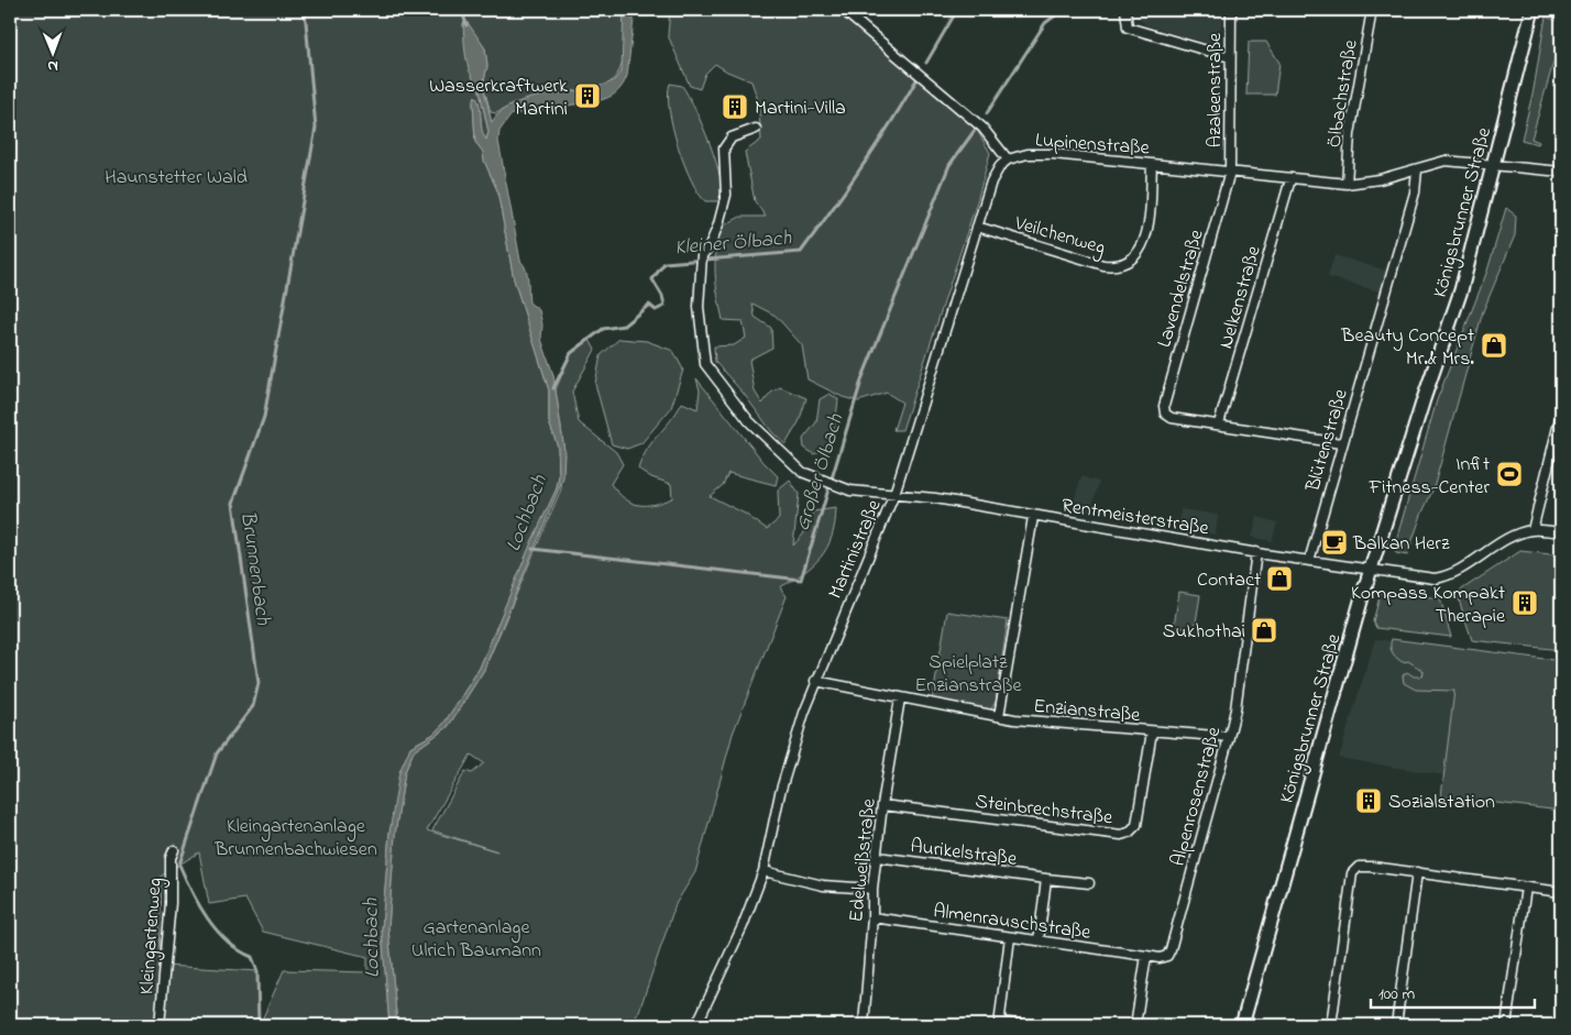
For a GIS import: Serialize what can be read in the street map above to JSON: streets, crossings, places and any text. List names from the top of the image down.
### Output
{
  "streets": {
    "main road": ["Königsbrunner Straße"],
    "street": [
      "Azaleenstraße",
      "Ölbachstraße",
      "Lupinenstraße",
      "Veilchenweg",
      "Lavendelstraße",
      "Nelkenstraße",
      "Blütenstraße",
      "Rentmeisterstraße",
      "Martinistraße",
      "Enzianstraße",
      "Alpenrosenstraße",
      "Steinbrechstraße",
      "Aurikelstraße",
      "Edelweißstraße",
      "Almenrauschstraße",
      "Kleingartenweg"
    ]
  },
  "crossings": [
    ["Azaleenstraße", "Lupinenstraße"],
    ["Azaleenstraße", "Lavendelstraße"],
    ["Ölbachstraße", "Lupinenstraße"],
    ["Lupinenstraße", "Königsbrunner Straße"],
    ["Lupinenstraße", "Veilchenweg"],
    ["Lupinenstraße", "Lavendelstraße"],
    ["Lupinenstraße", "Nelkenstraße"],
    ["Lupinenstraße", "Blütenstraße"],
    ["Lupinenstraße", "Rentmeisterstraße"],
    ["Lupinenstraße", "Martinistraße"],
    ["Königsbrunner Straße", "Rentmeisterstraße"],
    ["Lavendelstraße", "Nelkenstraße"],
    ["Blütenstraße", "Rentmeisterstraße"],
    ["Rentmeisterstraße", "Martinistraße"],
    ["Rentmeisterstraße", "Alpenrosenstraße"],
    ["Martinistraße", "Enzianstraße"],
    ["Enzianstraße", "Alpenrosenstraße"],
    ["Enzianstraße", "Steinbrechstraße"],
    ["Enzianstraße", "Edelweißstraße"],
    ["Alpenrosenstraße", "Almenrauschstraße"],
    ["Steinbrechstraße", "Edelweißstraße"],
    ["Aurikelstraße", "Edelweißstraße"],
    ["Edelweißstraße", "Almenrauschstraße"]
  ],
  "water": [
    "Kleiner Ölbach",
    "Großer Ölbach",
    "Lochbach",
    "Brunnenbach"
  ],
  "parks": [
    "Haunstetter Wald",
    "Spielplatz Enzianstraße",
    "Kleingartenanlage Brunnenbachwiesen",
    "Gartenanlage Ulrich Baumann"
  ],
  "places": {
    "building": [
      "Wasserkraftwerk Martini",
      "Martini-Villa",
      "Kompass Kompakt Therapie",
      "Sozialstation"
    ],
    "shop": ["Beauty Concept Mr.& Mrs.", "Contact", "Sukhothai"],
    "sports": ["Infit Fitness-Center"],
    "cafe": ["Balkan Herz"]
  },
  "scale_bar": "100 m",
  "north": "bottom"
}
